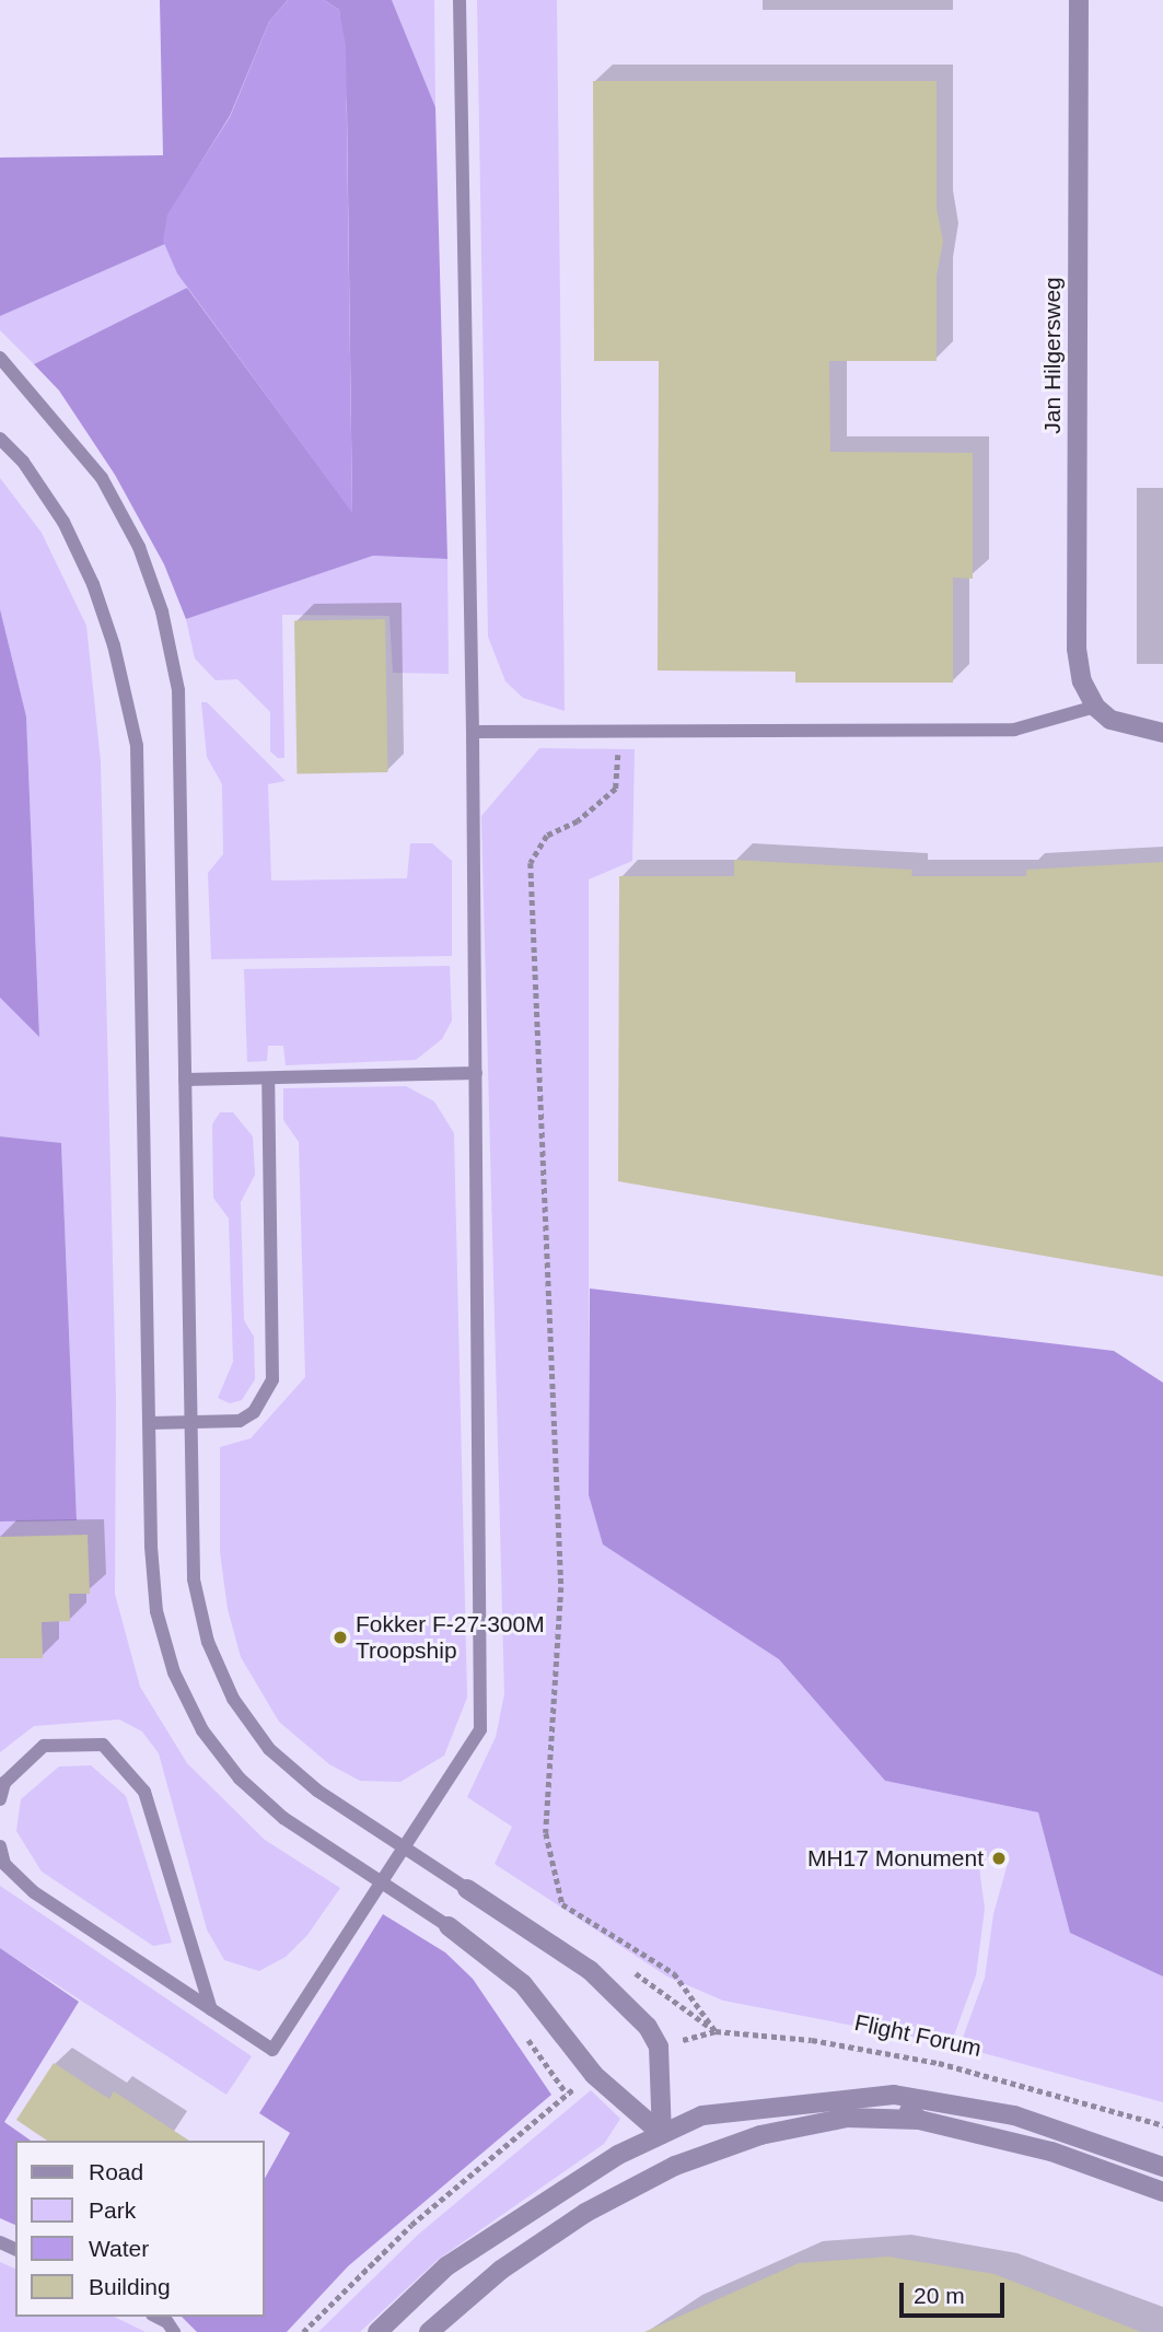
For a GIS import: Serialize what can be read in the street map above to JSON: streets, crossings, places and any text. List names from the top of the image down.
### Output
{
  "streets": {
    "street": ["Jan Hilgersweg"],
    "path": ["Flight Forum"]
  },
  "places": ["Fokker F-27-300M Troopship", "MH17 Monument"],
  "legend": [
    "Road",
    "Park",
    "Water",
    "Building"
  ],
  "scale_bar": "20 m"
}
